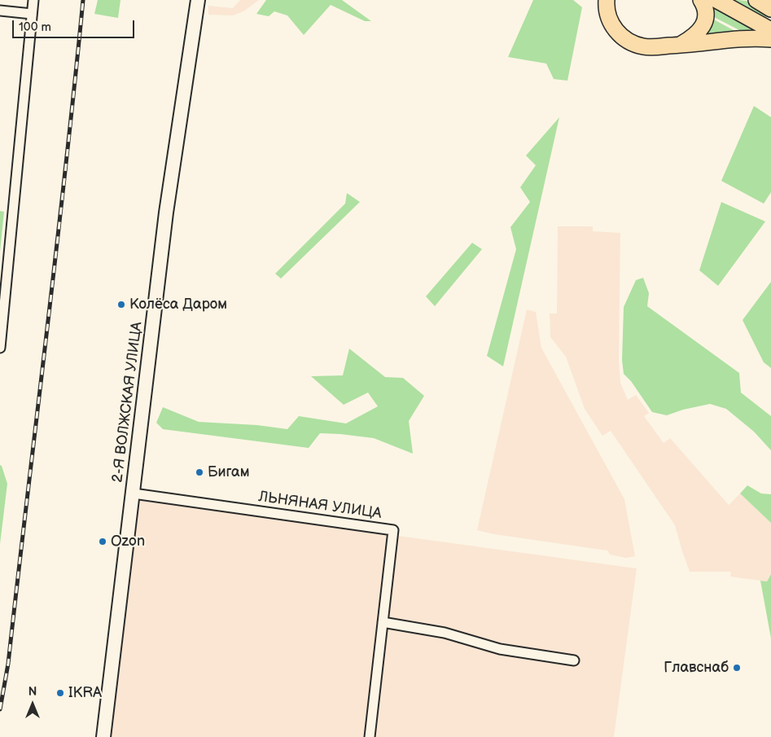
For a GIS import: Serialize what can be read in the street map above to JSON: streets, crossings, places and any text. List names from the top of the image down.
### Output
{
  "streets": {
    "street": ["2-Я ВОЛЖСКАЯ УЛИЦА", "ЛЬНЯНАЯ УЛИЦА"]
  },
  "crossings": [
    ["2-Я ВОЛЖСКАЯ УЛИЦА", "ЛЬНЯНАЯ УЛИЦА"]
  ],
  "places": [
    "Колёса Даром",
    "Бигам",
    "Ozon",
    "Главснаб",
    "IKRA"
  ],
  "scale_bar": "100 m",
  "north": "top"
}
